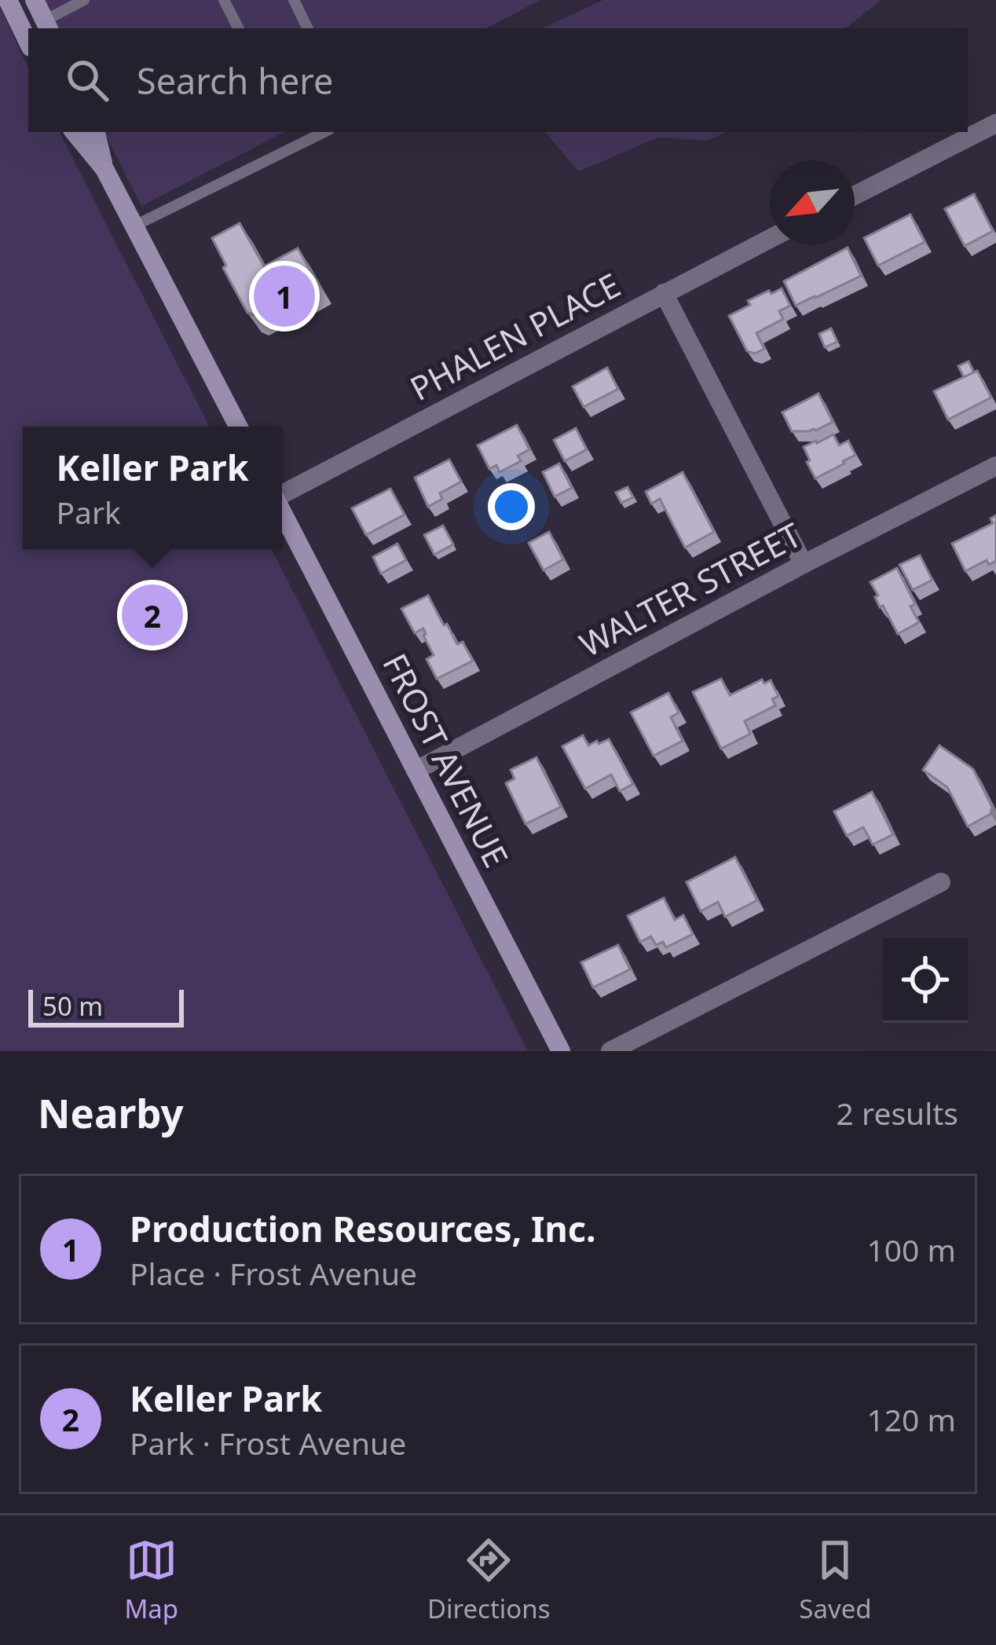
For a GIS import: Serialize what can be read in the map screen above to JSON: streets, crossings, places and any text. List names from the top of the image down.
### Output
{
  "streets": {
    "street": ["PHALEN PLACE", "WALTER STREET", "FROST AVENUE"]
  },
  "crossings": [
    ["WALTER STREET", "FROST AVENUE"]
  ],
  "scale_bar": "50 m",
  "north": "bottom left",
  "page": {
    "search": "Search here",
    "pins": ["1", "2"],
    "popup": ["Keller Park", "Park"],
    "scale": "50 m",
    "heading": ["Nearby", "2 results"],
    "list": [
      {
        "mark": "1",
        "name": "Production Resources, Inc.",
        "note": "Place · Frost Avenue",
        "value": "100 m"
      },
      {
        "mark": "2",
        "name": "Keller Park",
        "note": "Park · Frost Avenue",
        "value": "120 m"
      }
    ],
    "nav": ["Map", "Directions", "Saved"]
  }
}
